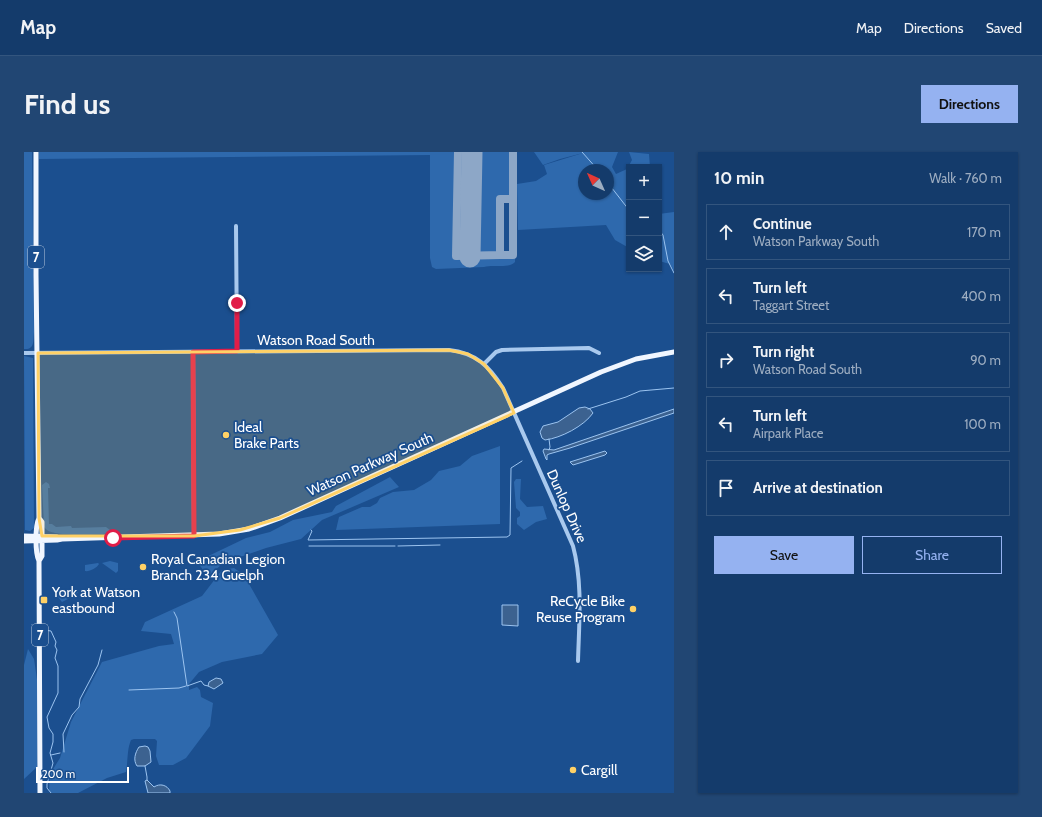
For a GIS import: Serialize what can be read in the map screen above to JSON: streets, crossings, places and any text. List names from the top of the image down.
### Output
{
  "streets": {
    "main road": ["7", "Watson Parkway South"],
    "street": ["Watson Road South", "Dunlop Drive"]
  },
  "crossings": [
    ["7", "Watson Road South"],
    ["7", "Watson Parkway South"],
    ["Watson Road South", "Watson Parkway South"],
    ["Watson Road South", "Dunlop Drive"],
    ["Watson Parkway South", "Dunlop Drive"]
  ],
  "places": {
    "other": [
      "Ideal Brake Parts",
      "Royal Canadian Legion Branch 234 Guelph",
      "ReCycle Bike Reuse Program",
      "Cargill"
    ],
    "transit": ["York at Watson eastbound"]
  },
  "scale_bar": "200 m",
  "north": "top left",
  "page": {
    "header": "Map",
    "nav": ["Map", "Directions", "Saved"],
    "buttons": [
      "Directions",
      ["Save", "Share"]
    ],
    "title": "Find us",
    "heading": ["10 min", "Walk · 760 m"],
    "map_buttons": ["+", "−"],
    "list": [
      ["Continue", "Watson Parkway South", "170 m"],
      ["Turn left", "Taggart Street", "400 m"],
      ["Turn right", "Watson Road South", "90 m"],
      ["Turn left", "Airpark Place", "100 m"],
      "Arrive at destination"
    ],
    "scale": "200 m"
  }
}
